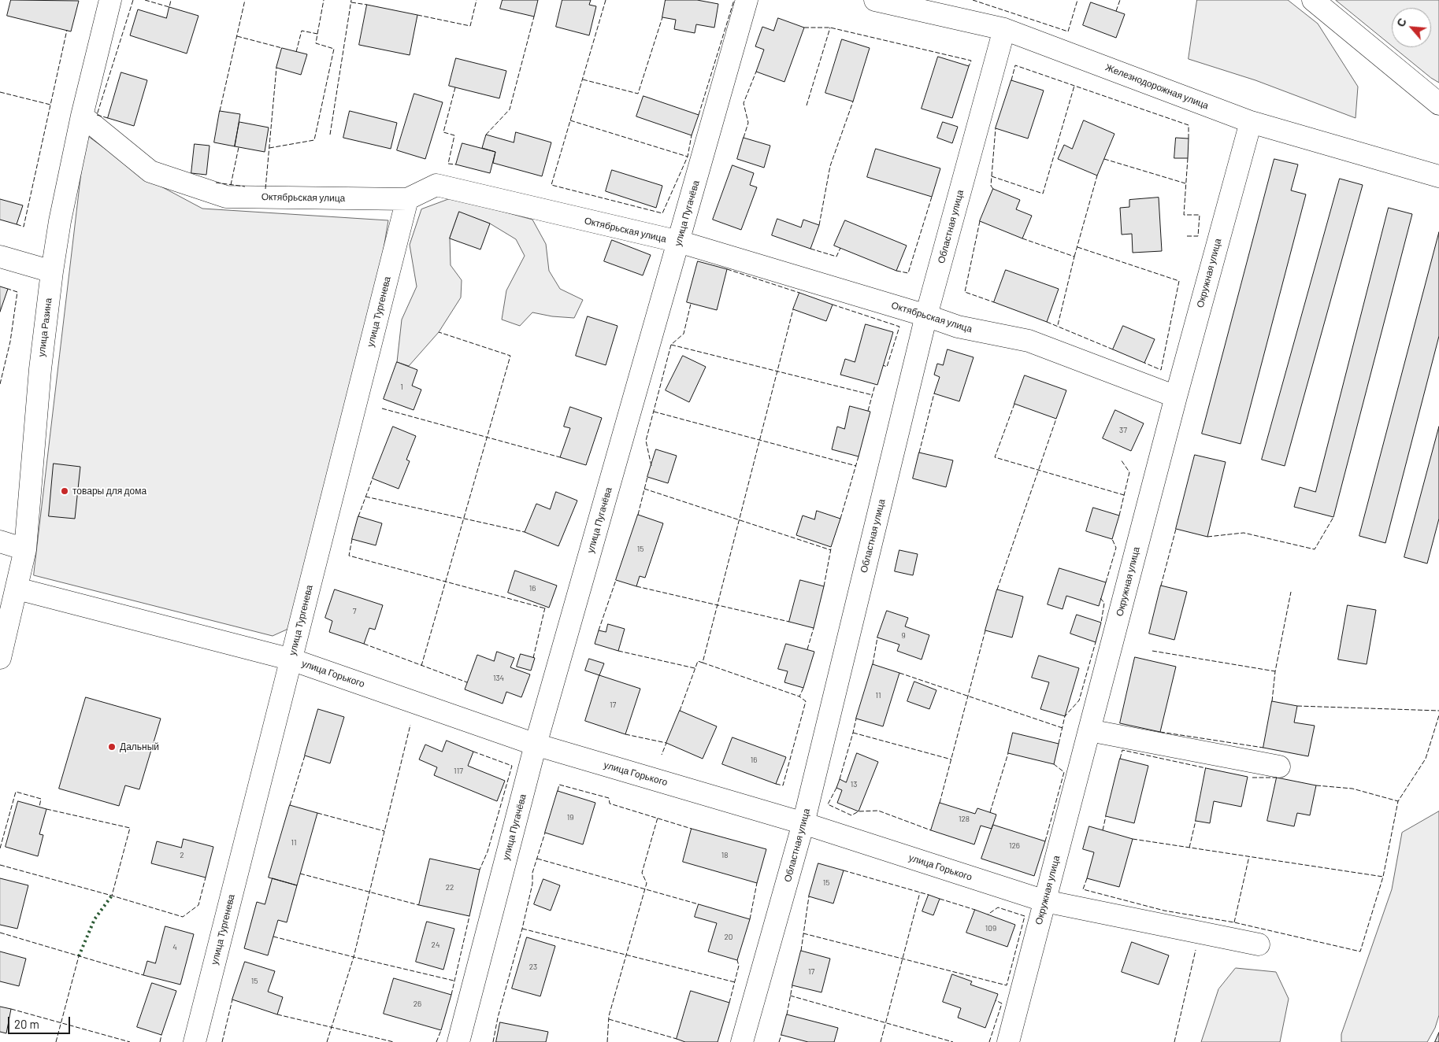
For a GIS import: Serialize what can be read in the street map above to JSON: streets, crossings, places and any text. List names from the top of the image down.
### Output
{
  "streets": {
    "street": [
      "Железнодорожная улица",
      "Октябрьская улица",
      "улица Пугачёва",
      "Областная улица",
      "Окружная улица",
      "улица Тургенева",
      "улица Разина",
      "улица Горького"
    ]
  },
  "crossings": [
    ["Железнодорожная улица", "Областная улица"],
    ["Железнодорожная улица", "Окружная улица"],
    ["Октябрьская улица", "улица Пугачёва"],
    ["Октябрьская улица", "Областная улица"],
    ["Октябрьская улица", "Окружная улица"],
    ["Октябрьская улица", "улица Тургенева"],
    ["Октябрьская улица", "улица Разина"],
    ["улица Пугачёва", "улица Горького"],
    ["Областная улица", "улица Горького"],
    ["Окружная улица", "улица Горького"],
    ["улица Тургенева", "улица Горького"],
    ["улица Разина", "улица Горького"]
  ],
  "places": ["товары для дома", "Дальный"],
  "house_numbers": [
    "1",
    "37",
    "15",
    "16",
    "7",
    "9",
    "134",
    "11",
    "17",
    "16",
    "117",
    "13",
    "19",
    "128",
    "11",
    "126",
    "2",
    "18",
    "15",
    "22",
    "109",
    "20",
    "24",
    "4",
    "23",
    "17",
    "15",
    "26"
  ],
  "scale_bar": "20 m",
  "north": "top left"
}
